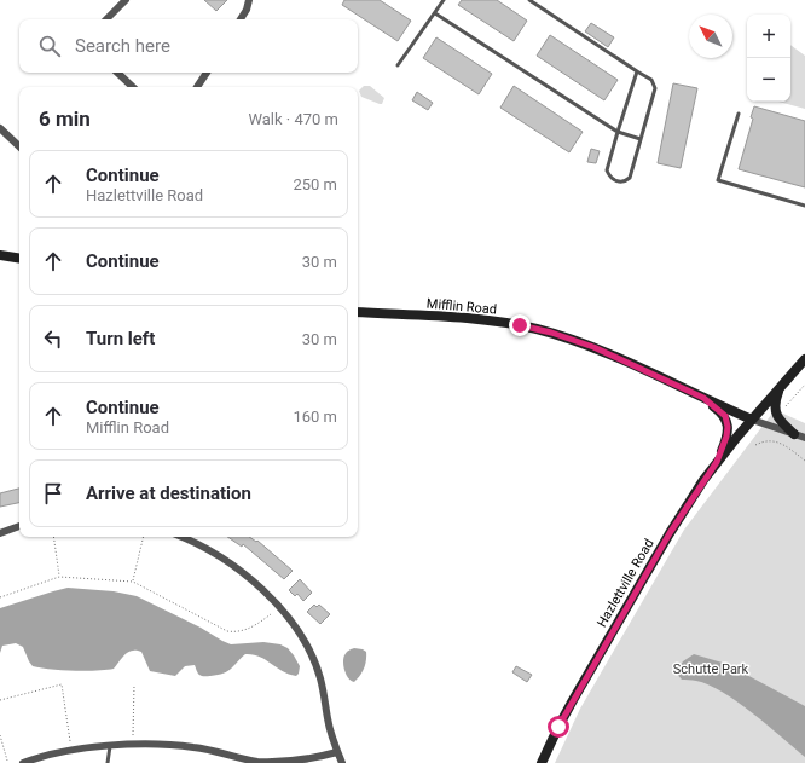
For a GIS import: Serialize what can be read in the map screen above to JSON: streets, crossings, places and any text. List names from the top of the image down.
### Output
{
  "streets": {
    "main road": ["Mifflin Road", "Hazlettville Road"]
  },
  "crossings": [
    ["Mifflin Road", "Hazlettville Road"]
  ],
  "parks": ["Schutte Park"],
  "north": "top left",
  "page": {
    "map_buttons": ["+", "−"],
    "search": "Search here",
    "heading": ["6 min", "Walk · 470 m"],
    "list": [
      ["Continue", "Hazlettville Road", "250 m"],
      ["Continue", "30 m"],
      ["Turn left", "30 m"],
      ["Continue", "Mifflin Road", "160 m"],
      "Arrive at destination"
    ]
  }
}
